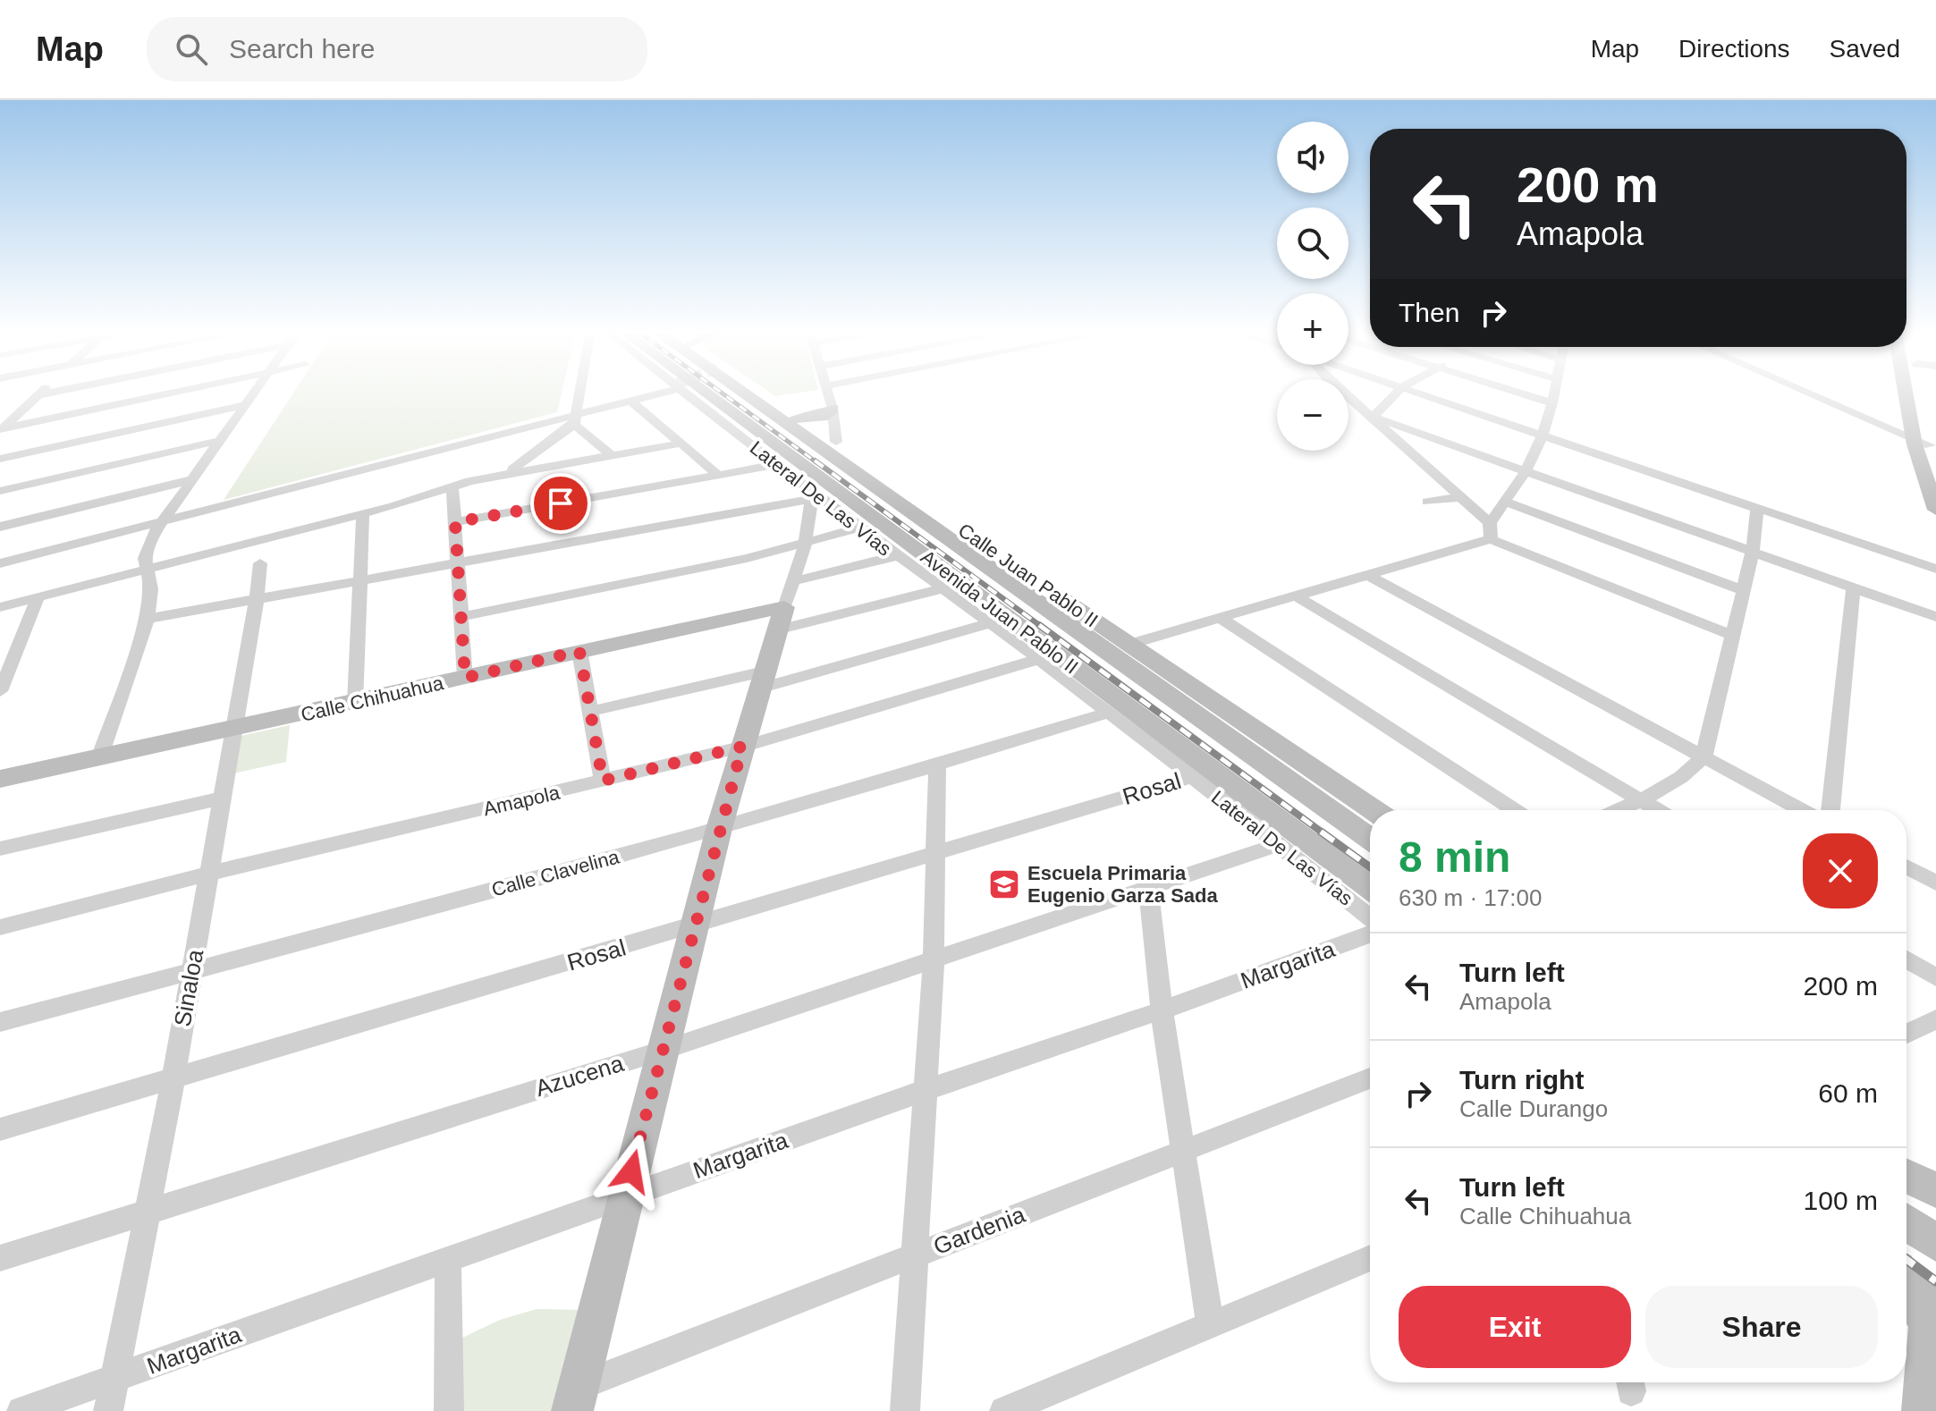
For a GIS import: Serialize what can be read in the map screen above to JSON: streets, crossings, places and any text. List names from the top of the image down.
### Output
{
  "streets": {
    "main road": ["Calle Juan Pablo II", "Avenida Juan Pablo II", "Calle Chihuahua"],
    "street": [
      "Lateral De Las Vías",
      "Rosal",
      "Amapola",
      "Calle Clavelina",
      "Margarita",
      "Sinaloa",
      "Azucena",
      "Gardenia"
    ]
  },
  "crossings": [
    ["Lateral De Las Vías", "Avenida Juan Pablo II"],
    ["Lateral De Las Vías", "Calle Chihuahua"],
    ["Lateral De Las Vías", "Rosal"],
    ["Lateral De Las Vías", "Amapola"],
    ["Lateral De Las Vías", "Calle Clavelina"],
    ["Lateral De Las Vías", "Azucena"],
    ["Avenida Juan Pablo II", "Rosal"],
    ["Calle Chihuahua", "Sinaloa"],
    ["Rosal", "Sinaloa"],
    ["Amapola", "Sinaloa"],
    ["Calle Clavelina", "Sinaloa"],
    ["Margarita", "Sinaloa"],
    ["Sinaloa", "Azucena"]
  ],
  "places": {
    "school or university": ["Escuela Primaria Eugenio Garza Sada"]
  },
  "page": {
    "header": "Map",
    "search": "Search here",
    "nav": ["Map", "Directions", "Saved"],
    "map_buttons": ["+", "−"],
    "turn": ["200 m", "Amapola"],
    "then": "Then",
    "heading": ["8 min", "630 m · 17:00"],
    "list": [
      {
        "name": "Turn left",
        "note": "Amapola",
        "value": "200 m"
      },
      {
        "name": "Turn right",
        "note": "Calle Durango",
        "value": "60 m"
      },
      {
        "name": "Turn left",
        "note": "Calle Chihuahua",
        "value": "100 m"
      }
    ],
    "buttons": ["Exit", "Share"]
  }
}
